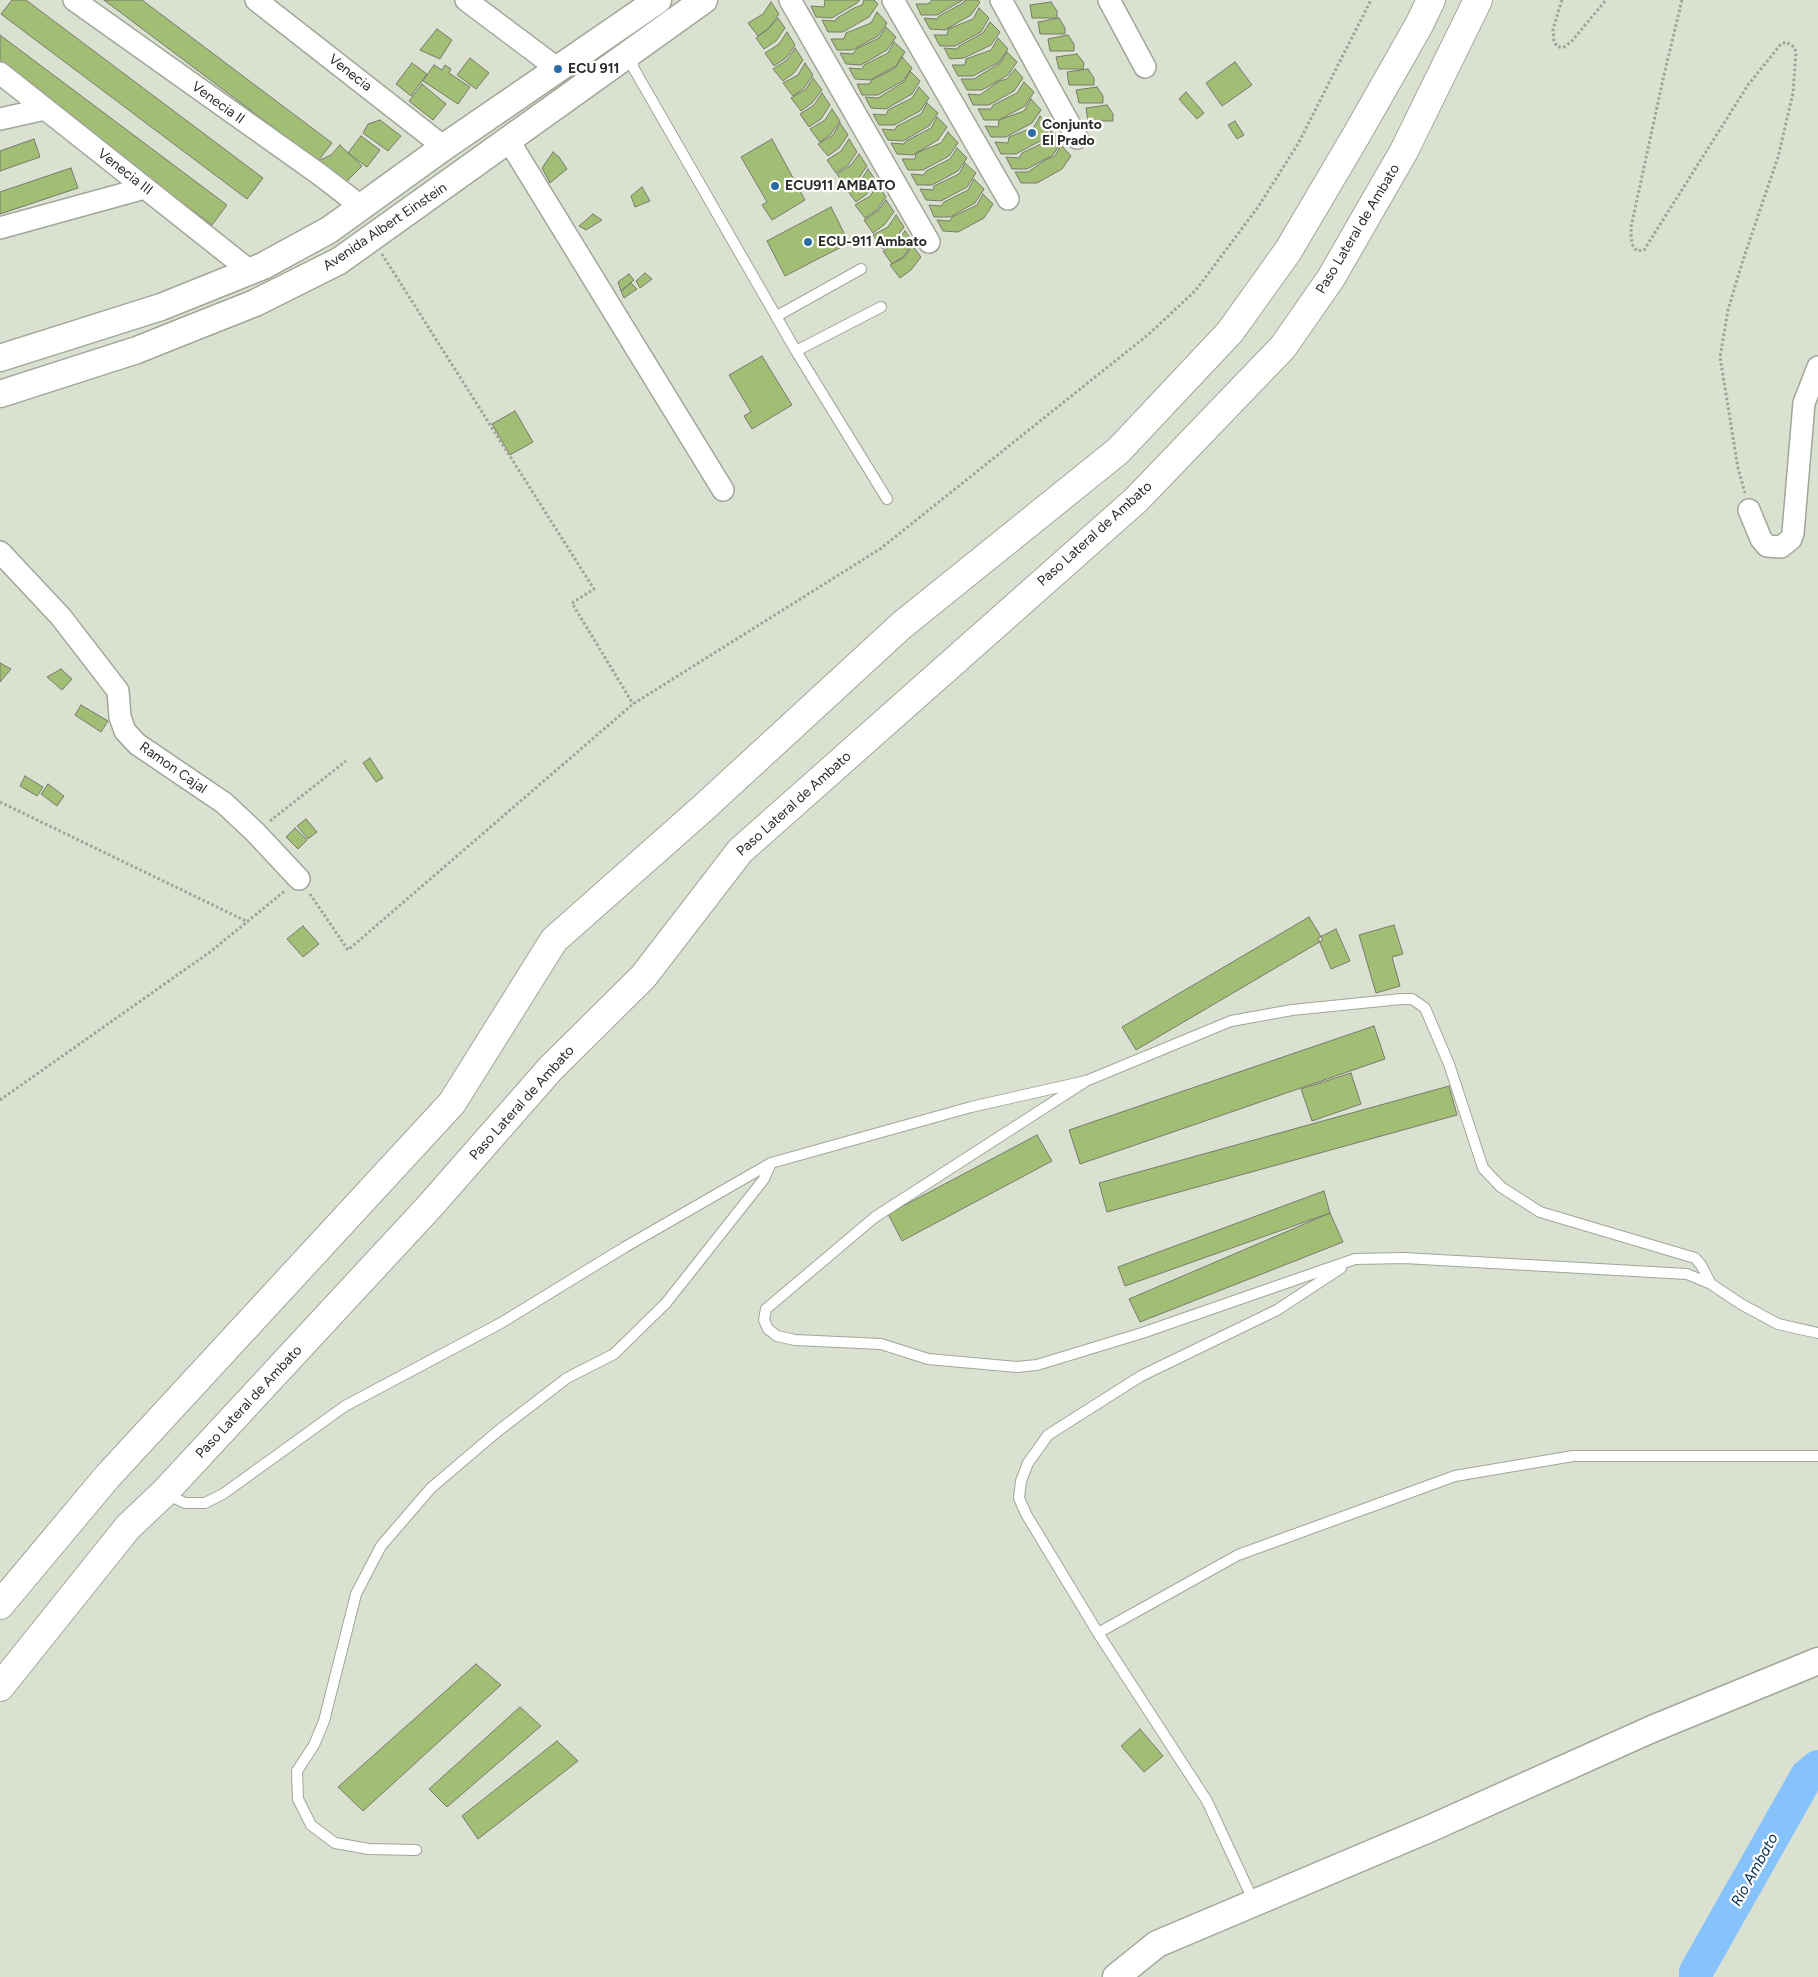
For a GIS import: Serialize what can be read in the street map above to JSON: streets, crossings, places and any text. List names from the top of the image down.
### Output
{
  "streets": {
    "highway": ["Paso Lateral de Ambato"],
    "street": [
      "Venecia",
      "Venecia II",
      "Venecia III",
      "Avenida Albert Einstein",
      "Ramon Cajal"
    ]
  },
  "crossings": [
    ["Venecia", "Avenida Albert Einstein"],
    ["Venecia II", "Avenida Albert Einstein"],
    ["Venecia III", "Avenida Albert Einstein"]
  ],
  "water": ["Río Ambato"],
  "places": [
    "ECU 911",
    "Conjunto El Prado",
    "ECU911 AMBATO",
    "ECU-911 Ambato"
  ]
}
